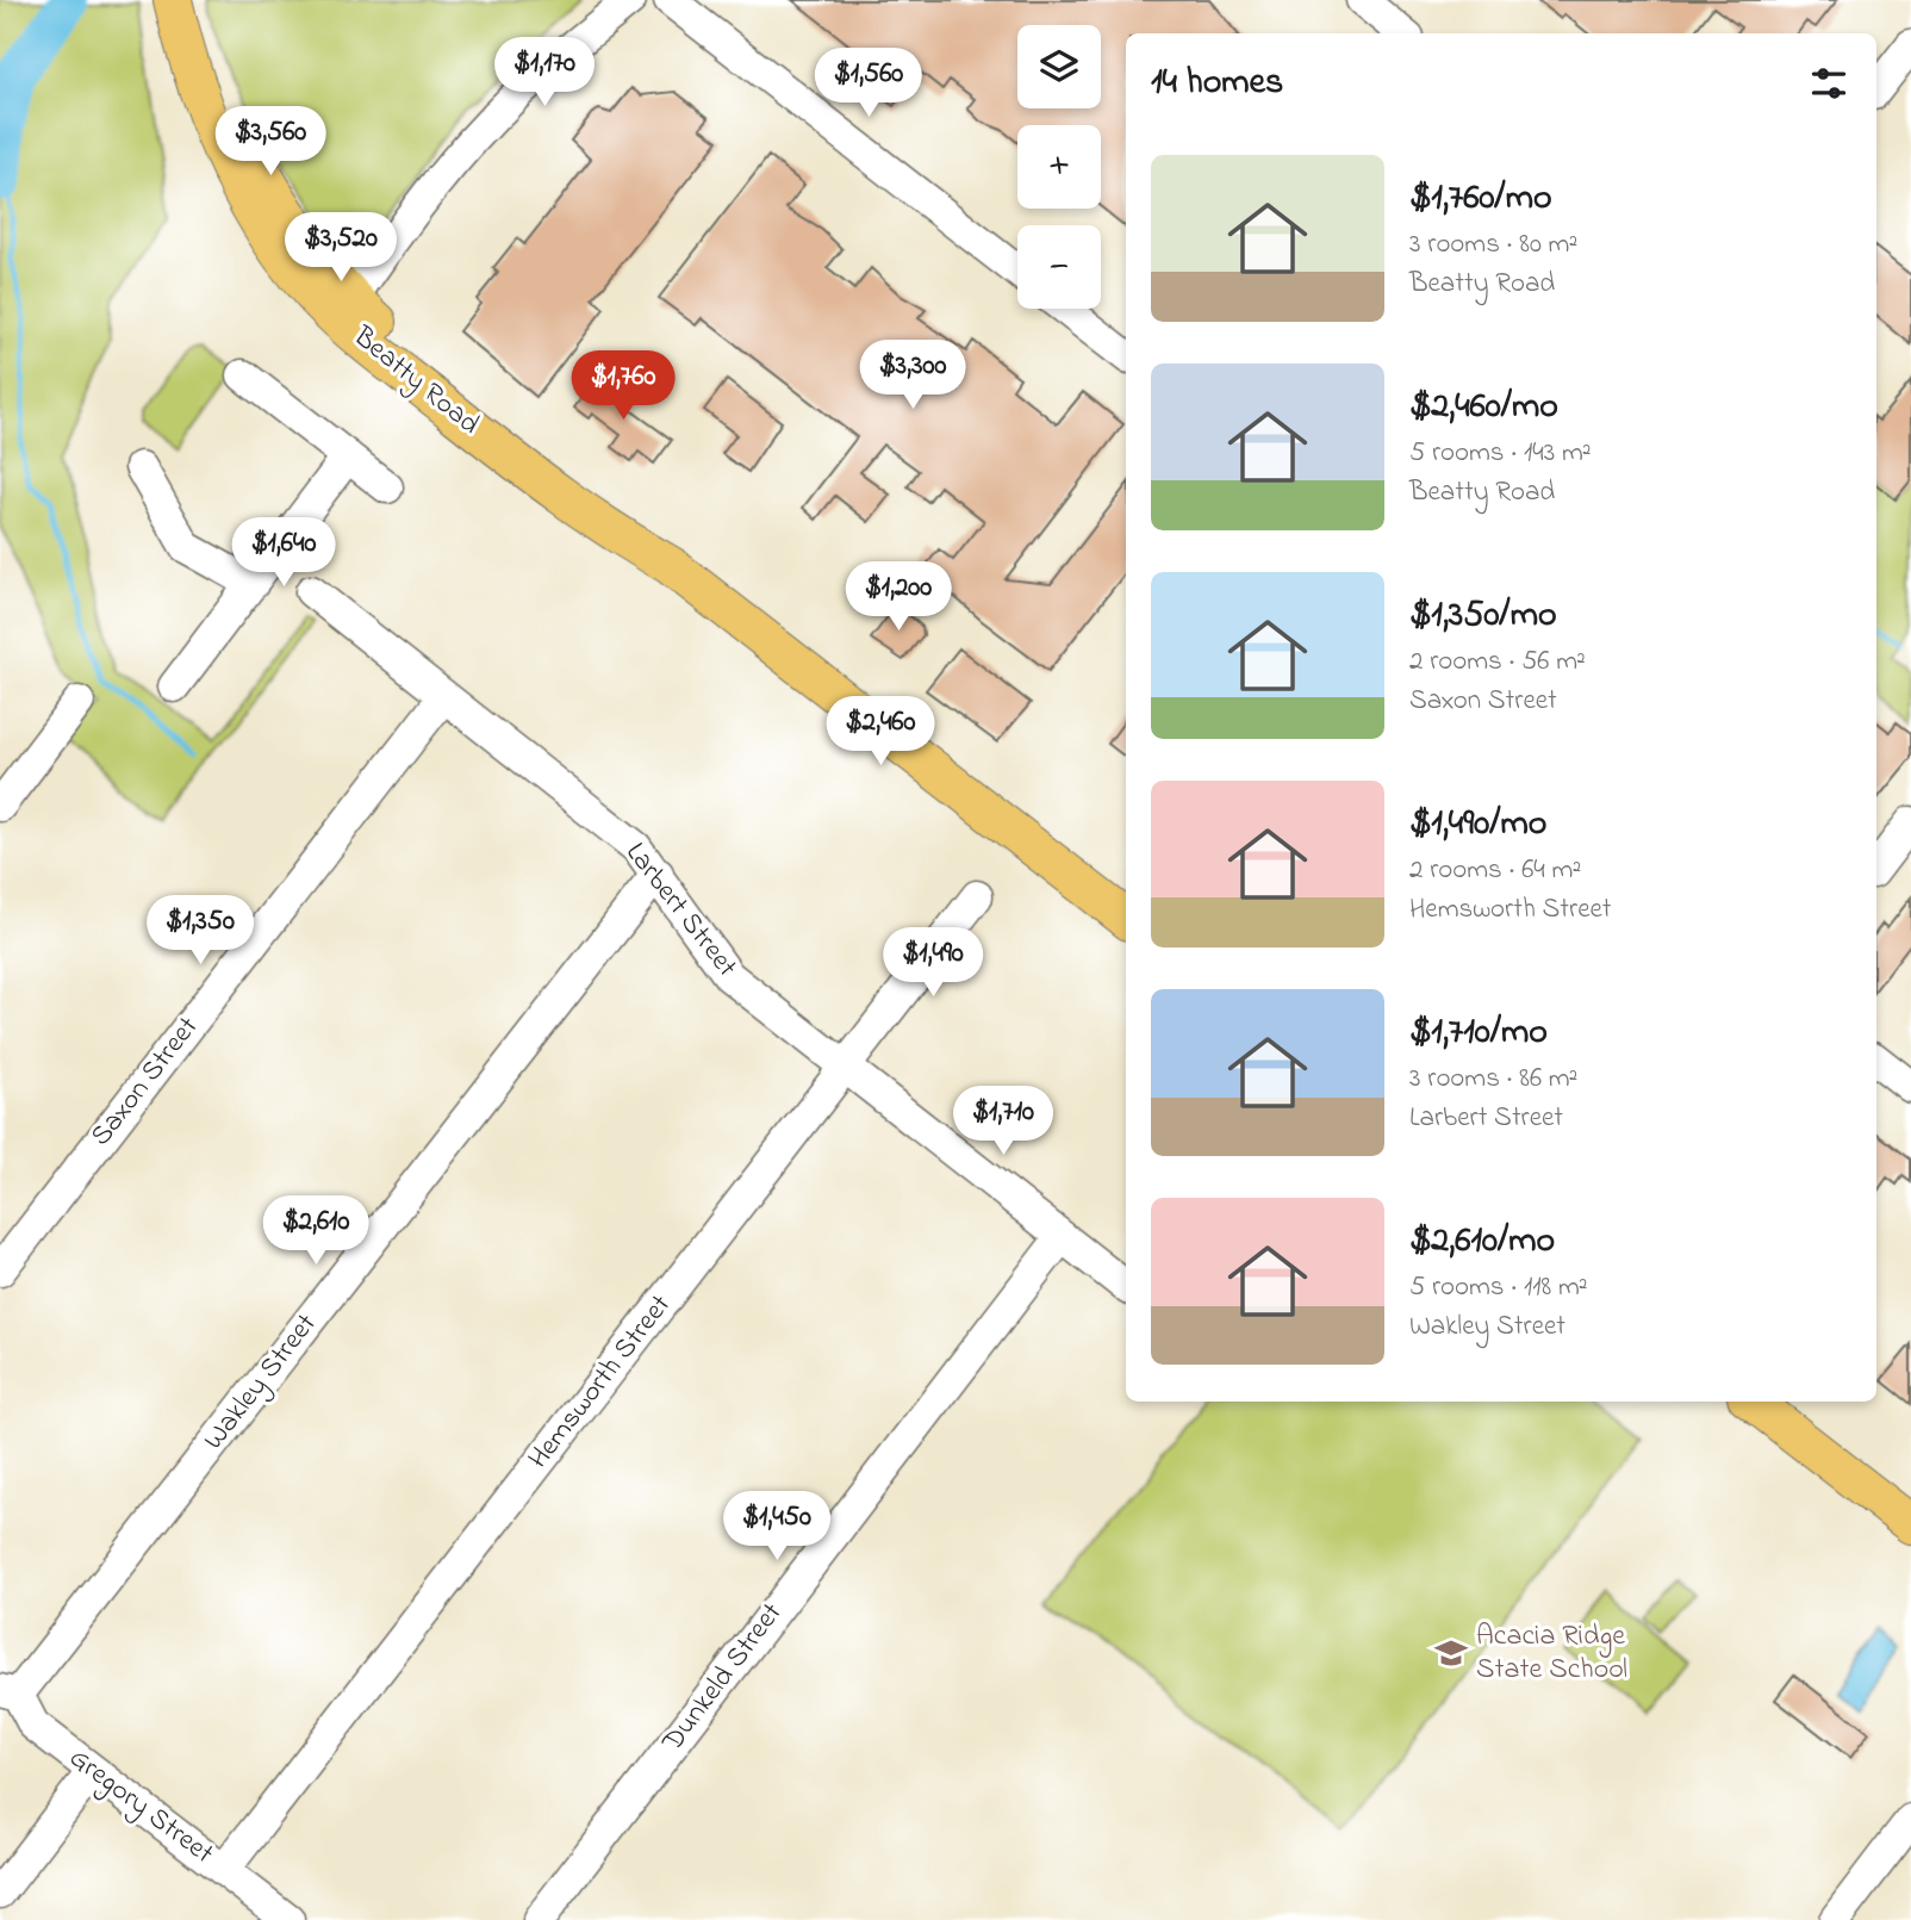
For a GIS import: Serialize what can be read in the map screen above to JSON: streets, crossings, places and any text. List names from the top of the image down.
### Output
{
  "streets": {
    "main road": ["Beatty Road"],
    "street": [
      "Larbert Street",
      "Saxon Street",
      "Wakley Street",
      "Hemsworth Street",
      "Dunkeld Street",
      "Gregory Street"
    ]
  },
  "crossings": [
    ["Larbert Street", "Saxon Street"],
    ["Larbert Street", "Wakley Street"],
    ["Larbert Street", "Hemsworth Street"],
    ["Larbert Street", "Dunkeld Street"],
    ["Wakley Street", "Gregory Street"],
    ["Hemsworth Street", "Gregory Street"]
  ],
  "places": {
    "school or university": ["Acacia Ridge State School"]
  },
  "page": {
    "map_buttons": ["+", "−"],
    "heading": "14 homes",
    "price": [
      "$1,170",
      "$1,560",
      "$3,560",
      "$3,520",
      "$3,300",
      "$1,760",
      "$1,640",
      "$1,200",
      "$2,460",
      "$1,350",
      "$1,490",
      "$1,710",
      "$2,610",
      "$1,450"
    ],
    "list": [
      {
        "name": "$1,760/mo",
        "note": "3 rooms · 80 m² · Beatty Road"
      },
      {
        "name": "$2,460/mo",
        "note": "5 rooms · 143 m² · Beatty Road"
      },
      {
        "name": "$1,350/mo",
        "note": "2 rooms · 56 m² · Saxon Street"
      },
      {
        "name": "$1,490/mo",
        "note": "2 rooms · 64 m² · Hemsworth Street"
      },
      {
        "name": "$1,710/mo",
        "note": "3 rooms · 86 m² · Larbert Street"
      },
      {
        "name": "$2,610/mo",
        "note": "5 rooms · 118 m² · Wakley Street"
      }
    ]
  }
}
